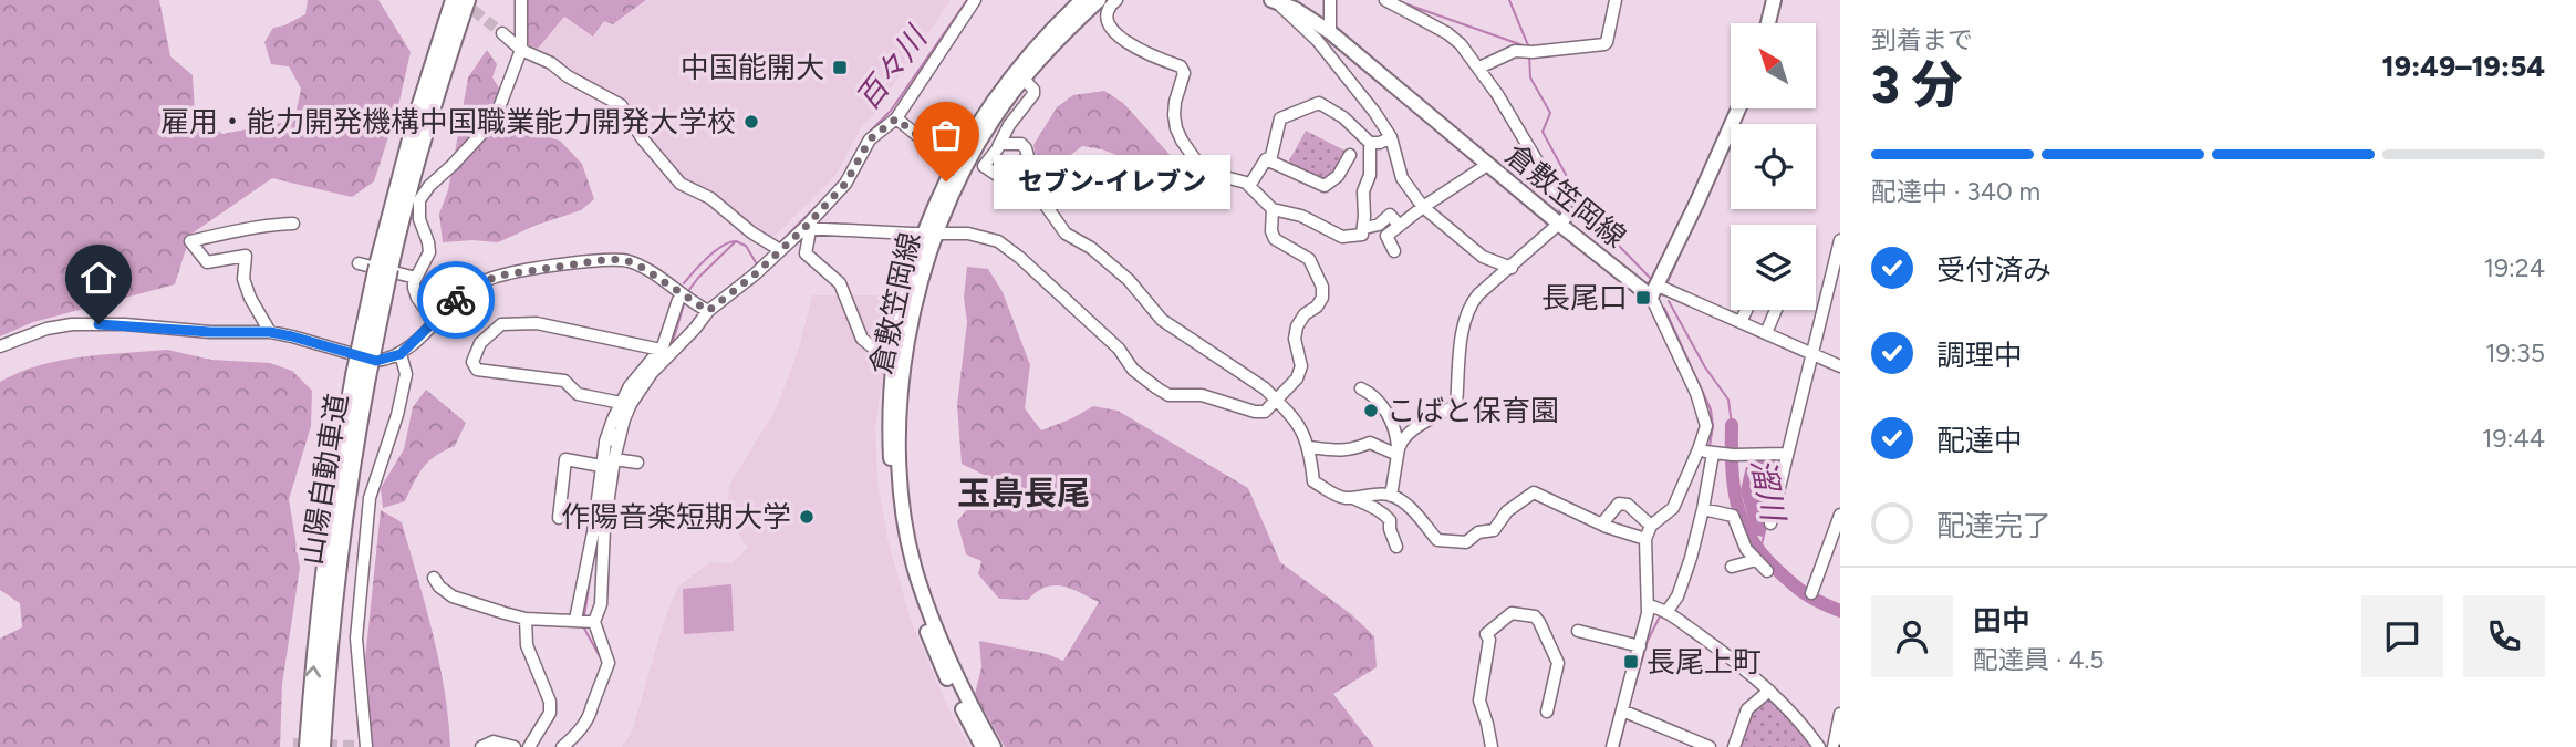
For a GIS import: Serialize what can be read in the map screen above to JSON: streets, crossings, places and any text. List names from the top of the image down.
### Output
{
  "streets": {
    "highway": ["山陽自動車道"],
    "main road": ["倉敷笠岡線"]
  },
  "districts": ["玉島長尾"],
  "water": ["百々川", "溜川"],
  "places": {
    "transit": ["中国能開大", "長尾口", "長尾上町"],
    "other": [
      "雇用・能力開発機構中国職業能力開発大学校",
      "セブン-イレブン",
      "こばと保育園",
      "作陽音楽短期大学"
    ]
  },
  "north": "top left",
  "page": {
    "heading": ["3 分", "到着まで", "19:49–19:54"],
    "panel": ["田中", "配達員 · 4.5"],
    "bar": "配達中 · 340 m",
    "bubble": "セブン-イレブン",
    "list": [
      ["受付済み", "19:24"],
      ["調理中", "19:35"],
      ["配達中", "19:44"],
      "配達完了"
    ]
  }
}
